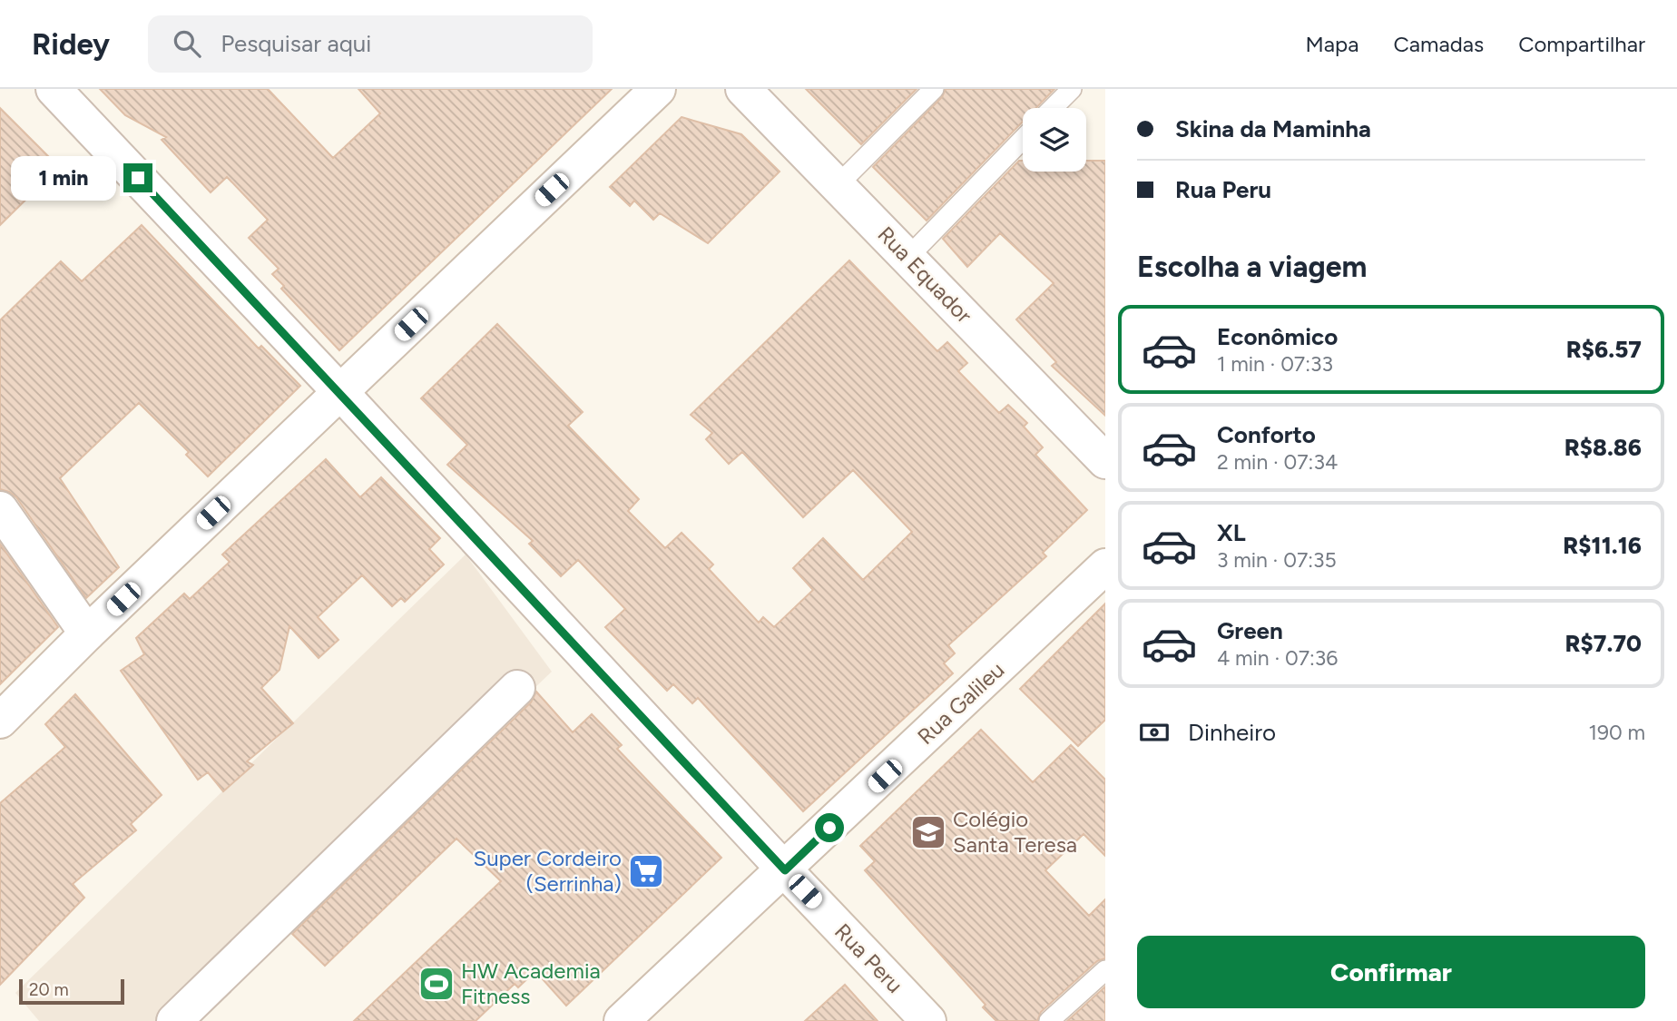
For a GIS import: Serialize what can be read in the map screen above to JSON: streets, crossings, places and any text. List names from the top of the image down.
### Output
{
  "streets": {
    "street": ["Rua Equador", "Rua Galileu", "Rua Peru"]
  },
  "crossings": [
    ["Rua Galileu", "Rua Peru"]
  ],
  "places": {
    "school or university": ["Colégio Santa Teresa"],
    "supermarket": ["Super Cordeiro (Serrinha)"],
    "sports": ["HW Academia Fitness"]
  },
  "scale_bar": "20 m",
  "page": {
    "header": "Ridey",
    "search": "Pesquisar aqui",
    "nav": ["Mapa", "Camadas", "Compartilhar"],
    "banner": ["Skina da Maminha", "Rua Peru"],
    "bubble": "1 min",
    "heading": "Escolha a viagem",
    "list": [
      {
        "name": "Econômico",
        "note": "1 min · 07:33",
        "value": "R$6.57"
      },
      {
        "name": "Conforto",
        "note": "2 min · 07:34",
        "value": "R$8.86"
      },
      {
        "name": "XL",
        "note": "3 min · 07:35",
        "value": "R$11.16"
      },
      {
        "name": "Green",
        "note": "4 min · 07:36",
        "value": "R$7.70"
      }
    ],
    "pay": ["Dinheiro", "190 m"],
    "buttons": "Confirmar",
    "scale": "20 m"
  }
}
